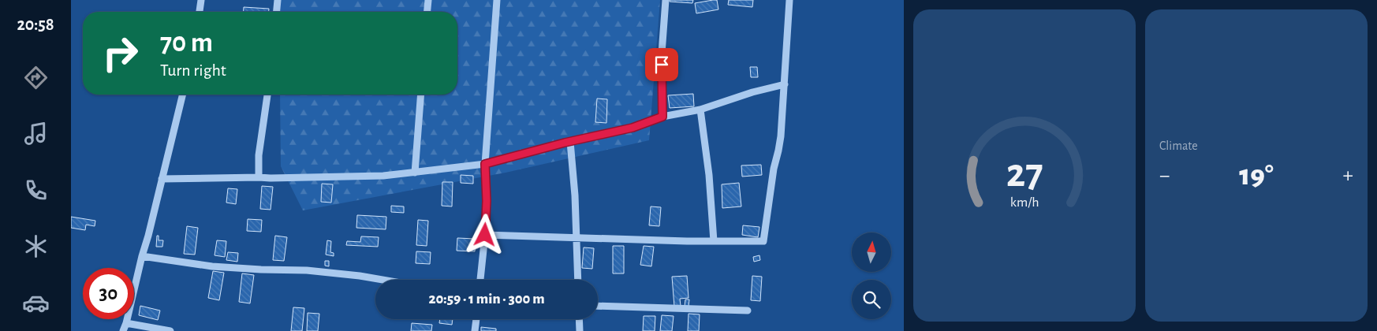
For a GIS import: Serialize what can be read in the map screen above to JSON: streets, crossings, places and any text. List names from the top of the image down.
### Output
{
  "north": "top",
  "page": {
    "tabs": "20:58",
    "tile": "Climate",
    "turn": ["70 m", "Turn right"],
    "heat": ["−", "19°", "+"],
    "limit": "30",
    "trip": "20:59 · 1 min · 300 m",
    "gauge": ["27", "km/h"]
  }
}
